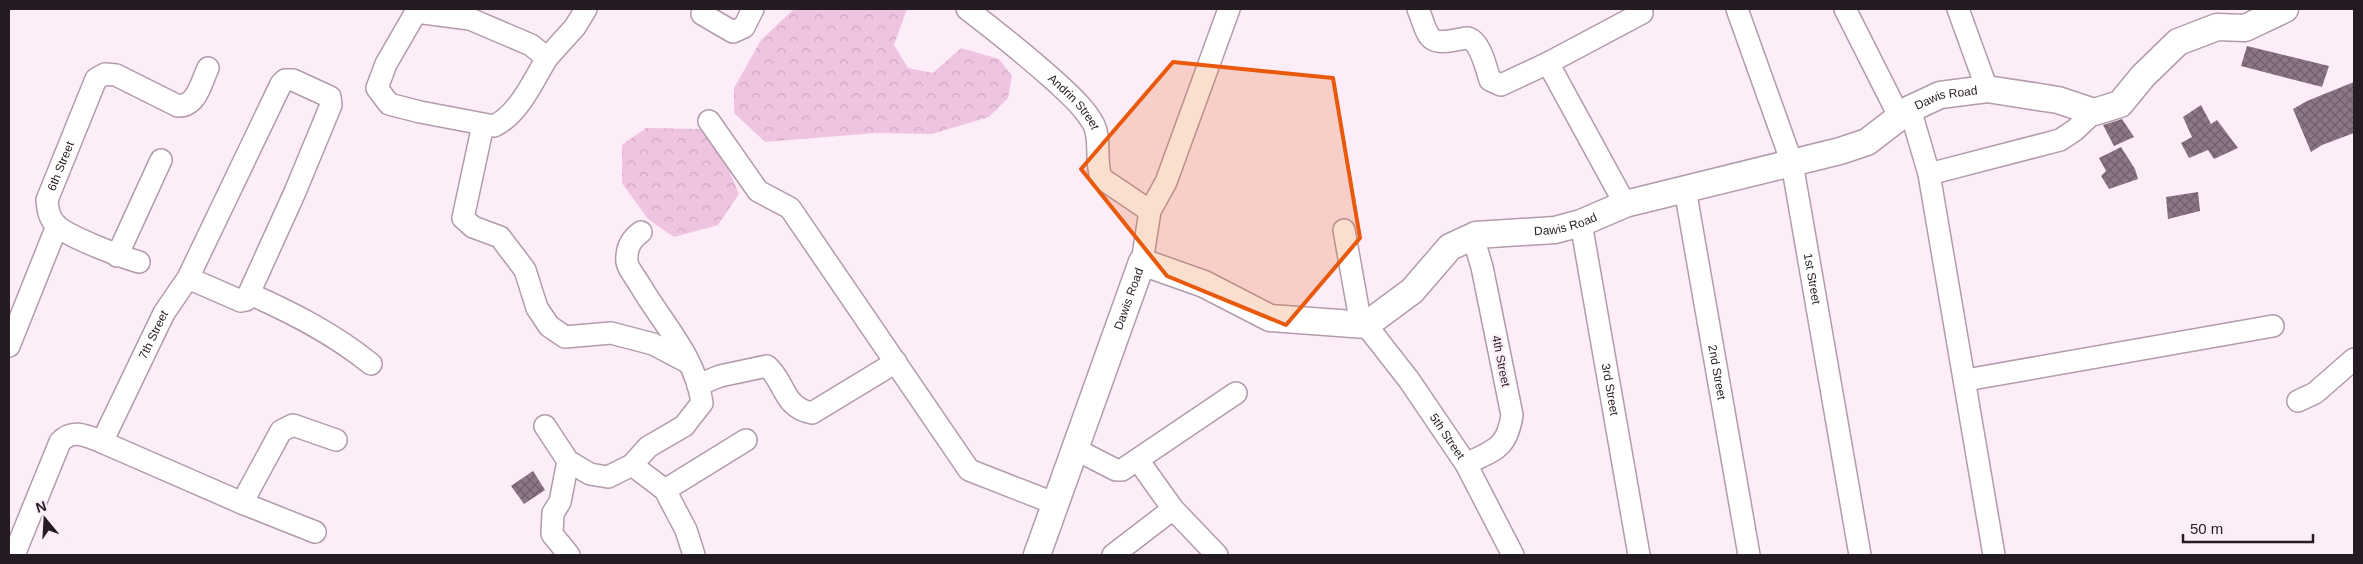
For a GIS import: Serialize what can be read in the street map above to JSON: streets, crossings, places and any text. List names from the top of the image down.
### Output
{
  "streets": {
    "street": [
      "Dawis Road",
      "Andrin Street",
      "6th Street",
      "1st Street",
      "7th Street",
      "4th Street",
      "2nd Street",
      "3rd Street",
      "5th Street"
    ]
  },
  "crossings": [
    ["Dawis Road", "1st Street"],
    ["Dawis Road", "4th Street"],
    ["Dawis Road", "2nd Street"],
    ["Dawis Road", "3rd Street"],
    ["Dawis Road", "5th Street"],
    ["4th Street", "5th Street"]
  ],
  "scale_bar": "50 m",
  "north": "top"
}
